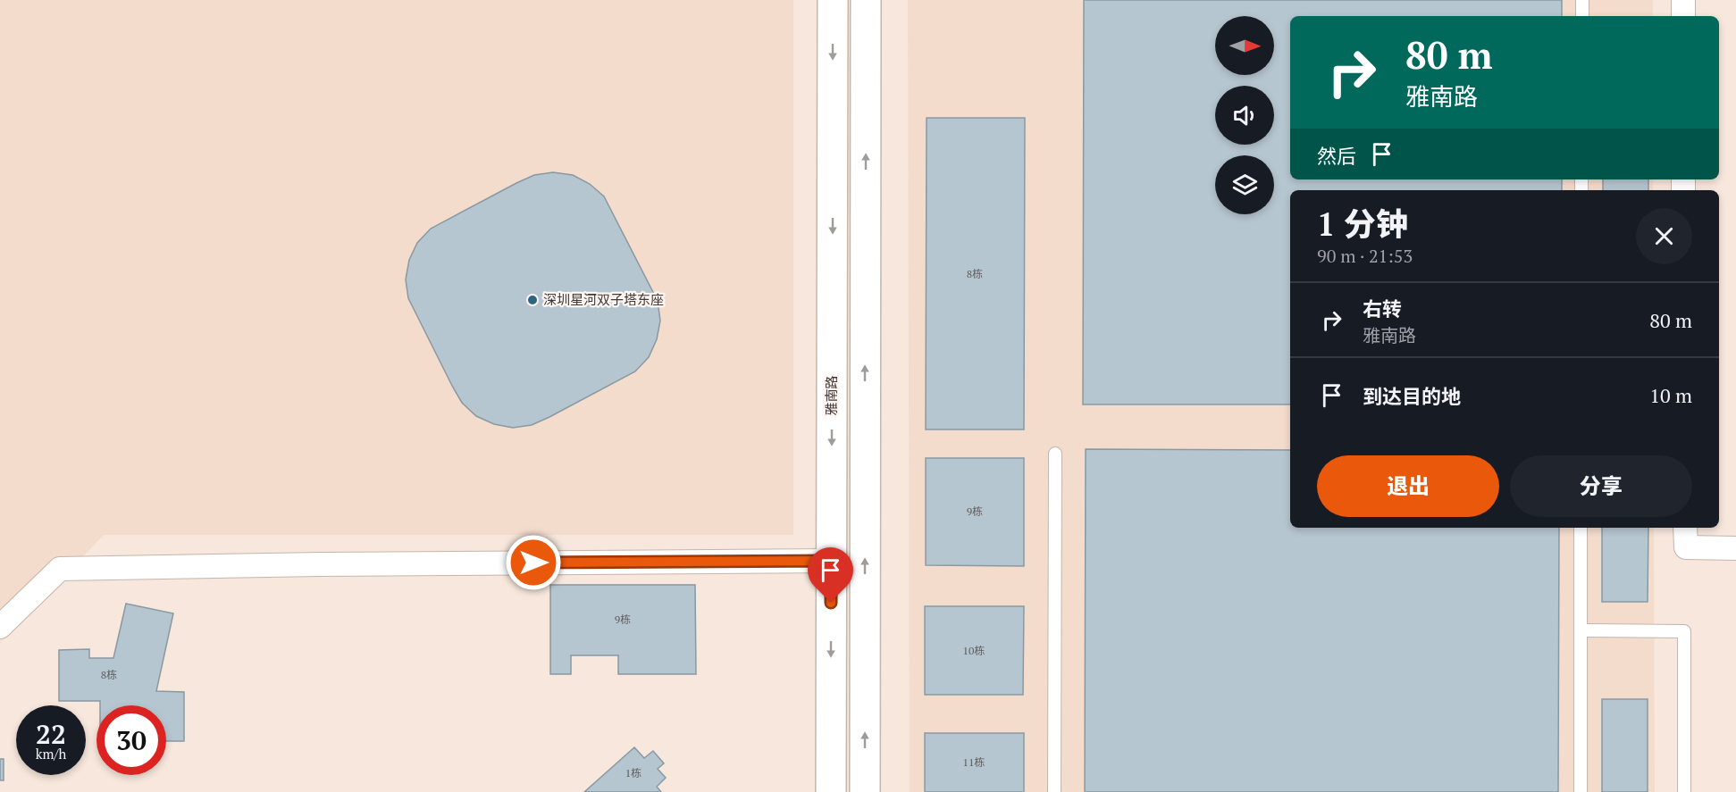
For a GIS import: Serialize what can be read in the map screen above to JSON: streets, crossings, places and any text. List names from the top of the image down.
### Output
{
  "streets": {
    "street": ["雅南路"]
  },
  "places": ["深圳星河双子塔东座"],
  "house_numbers": [
    "8栋",
    "9栋",
    "9栋",
    "10栋",
    "8栋",
    "11栋",
    "1栋"
  ],
  "north": "right",
  "page": {
    "turn": ["80 m", "雅南路"],
    "then": "然后",
    "heading": ["1 分钟", "90 m · 21:53"],
    "list": [
      {
        "name": "右转",
        "note": "雅南路",
        "value": "80 m"
      },
      {
        "name": "到达目的地",
        "value": "10 m"
      }
    ],
    "buttons": ["退出", "分享"],
    "speed": "22 km/h",
    "limit": "30"
  }
}
